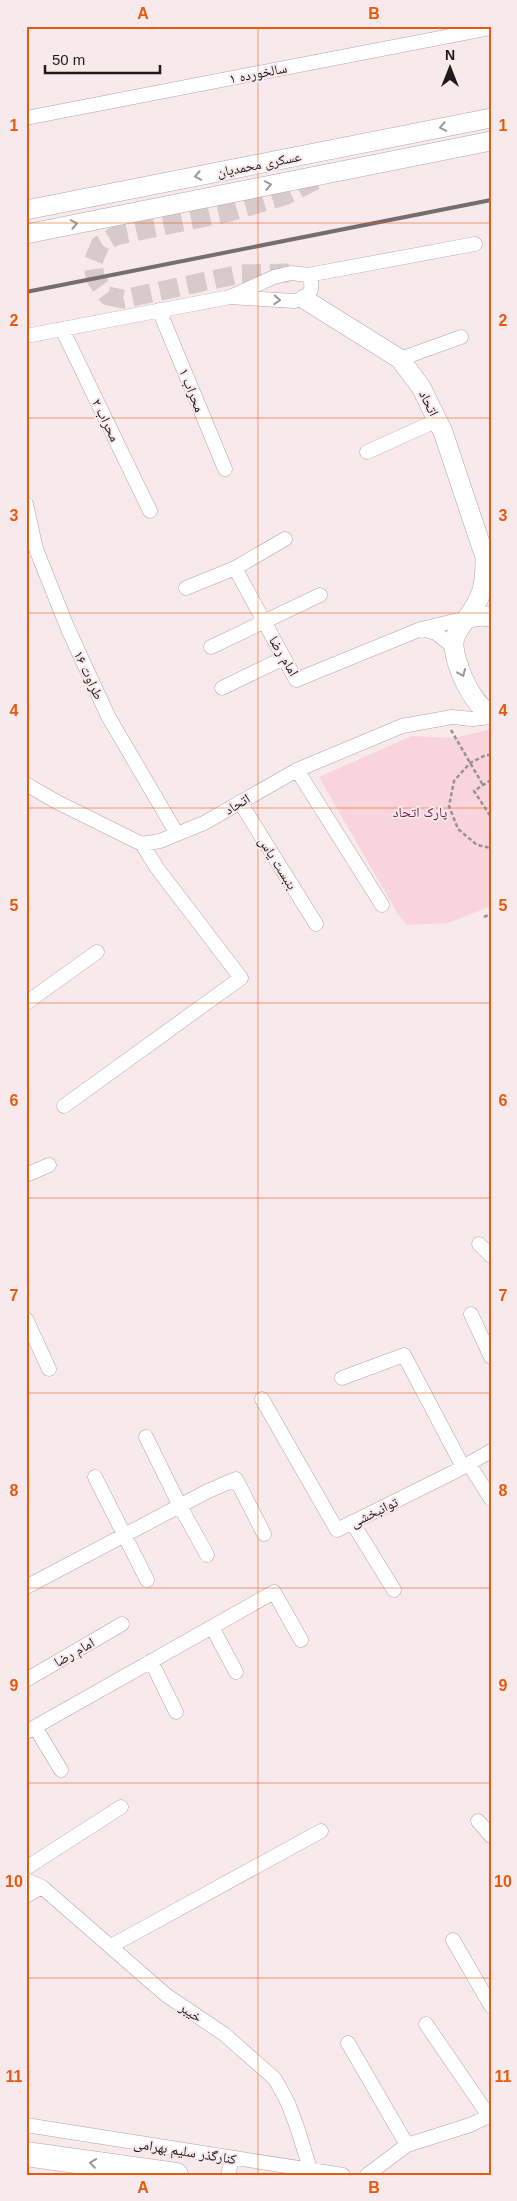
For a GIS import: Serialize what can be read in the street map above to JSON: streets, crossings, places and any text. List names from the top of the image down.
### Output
{
  "streets": {
    "main road": ["عسکری محمدیان", "اتحاد"],
    "street": [
      "سالخورده ۱",
      "محراب ۱",
      "محراب ۲",
      "امام رضا",
      "طراوت ۱۶",
      "بنبست یاس",
      "توانبخشی",
      "خیبر",
      "کنارگذر سلیم بهرامی"
    ]
  },
  "crossings": [
    ["اتحاد", "امام رضا"],
    ["اتحاد", "طراوت ۱۶"],
    ["اتحاد", "بنبست یاس"],
    ["خیبر", "کنارگذر سلیم بهرامی"]
  ],
  "parks": ["پارک اتحاد"],
  "scale_bar": "50 m",
  "north": "top",
  "grid": {
    "columns": ["A", "B"],
    "rows": [
      "1",
      "2",
      "3",
      "4",
      "5",
      "6",
      "7",
      "8",
      "9",
      "10",
      "11"
    ]
  }
}
